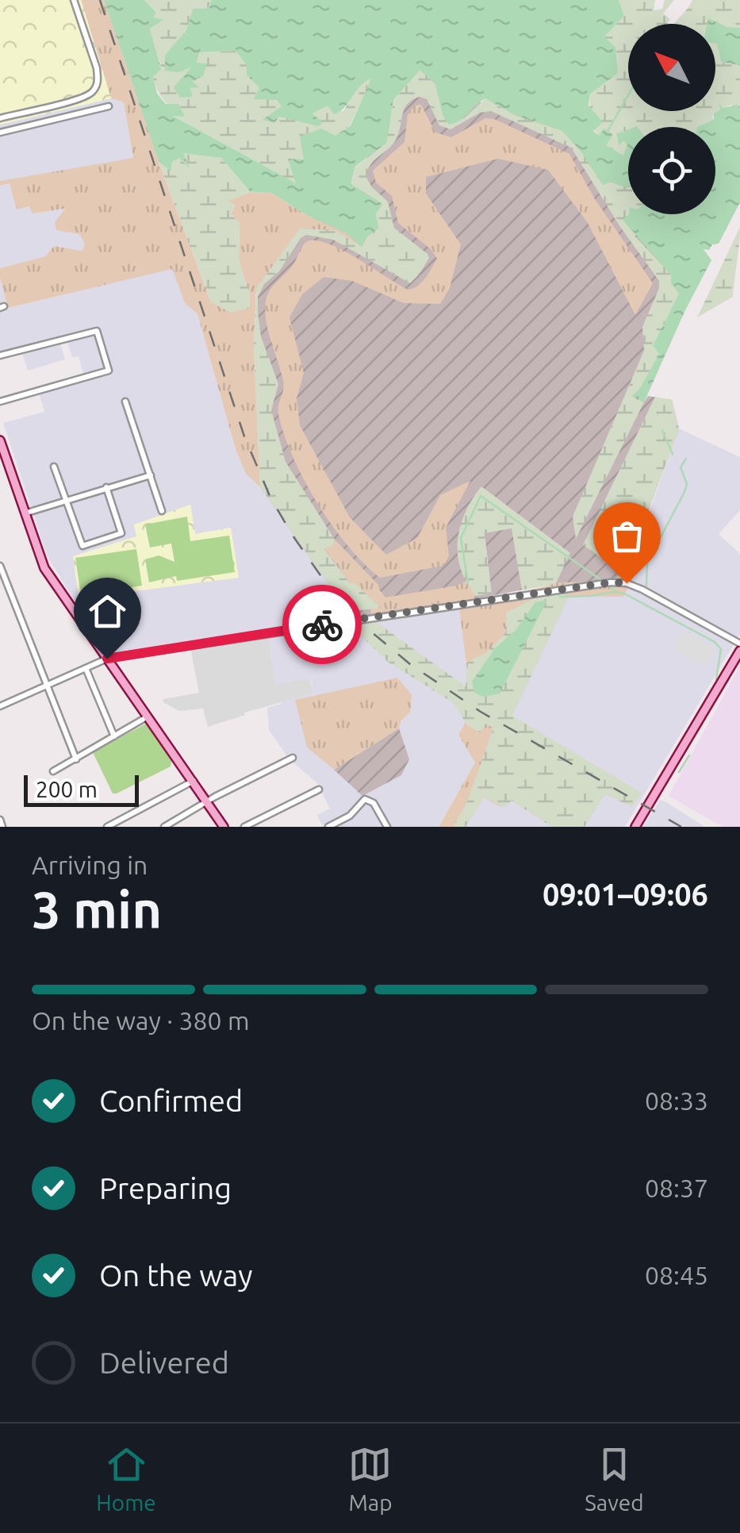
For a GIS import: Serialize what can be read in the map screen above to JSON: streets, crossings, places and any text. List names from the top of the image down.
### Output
{
  "scale_bar": "200 m",
  "north": "top left",
  "page": {
    "scale": "200 m",
    "heading": ["3 min", "Arriving in", "09:01–09:06"],
    "bar": "On the way · 380 m",
    "list": [
      ["Confirmed", "08:33"],
      ["Preparing", "08:37"],
      ["On the way", "08:45"],
      "Delivered"
    ],
    "tabs": ["Home", "Map", "Saved"]
  }
}
